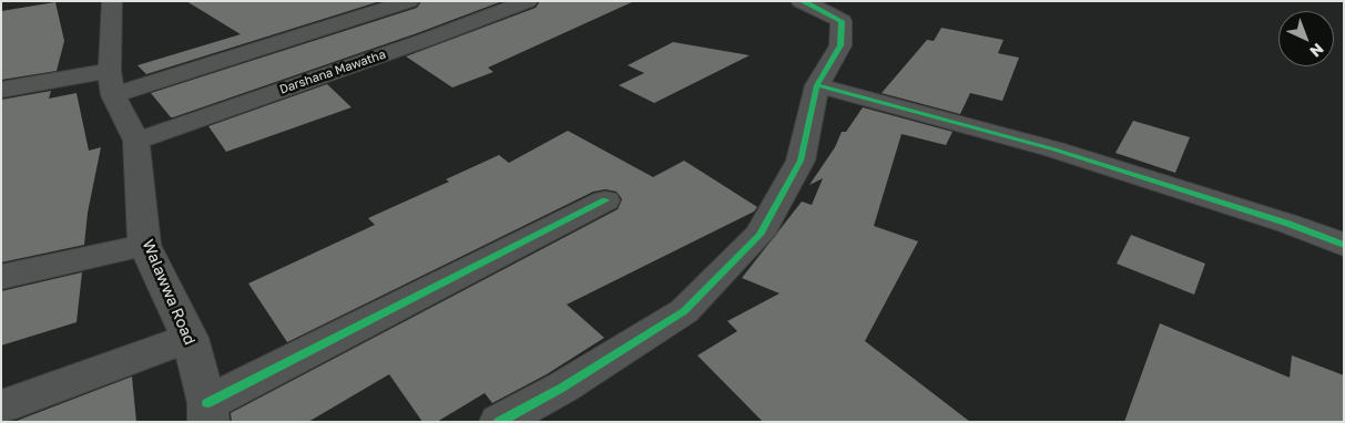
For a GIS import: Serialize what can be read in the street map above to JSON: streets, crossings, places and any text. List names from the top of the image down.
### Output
{
  "streets": {
    "street": ["Darshana Mawatha", "Walawwa Road"]
  },
  "crossings": [
    ["Darshana Mawatha", "Walawwa Road"]
  ],
  "north": "bottom right"
}
